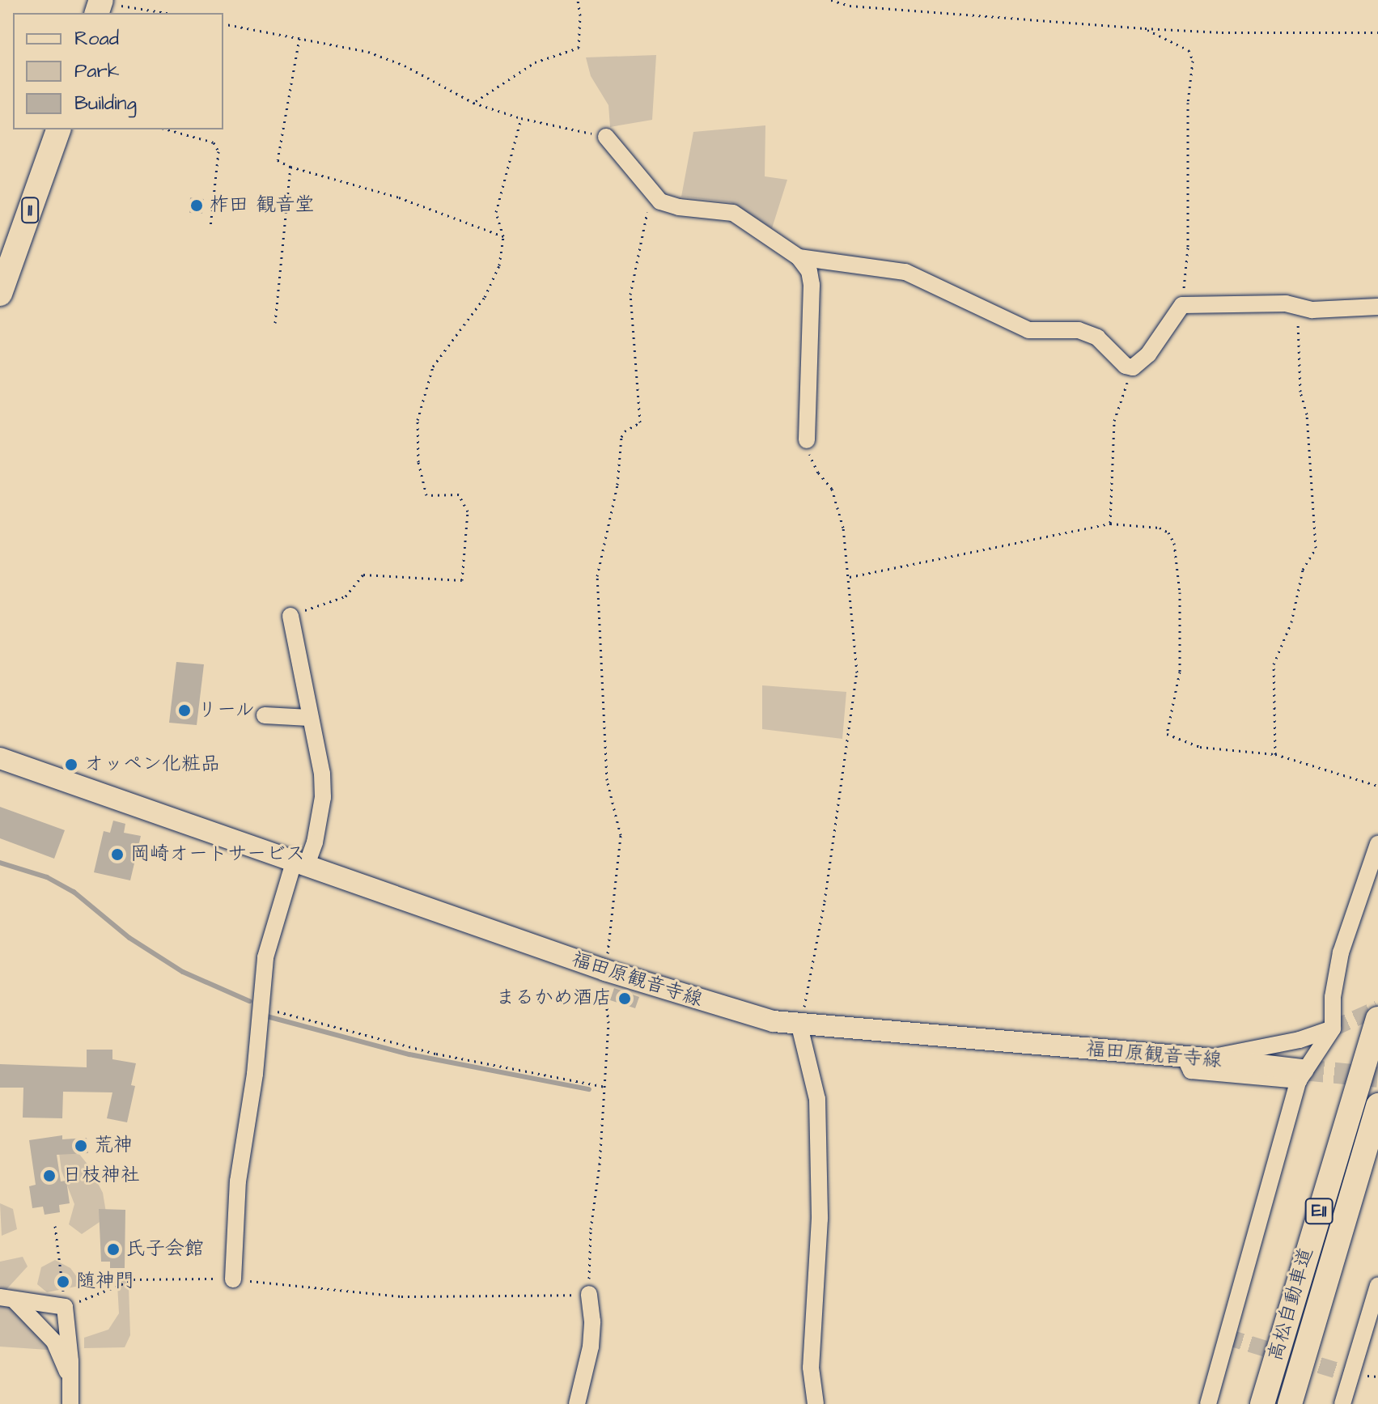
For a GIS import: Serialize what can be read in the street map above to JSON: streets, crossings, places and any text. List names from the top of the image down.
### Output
{
  "streets": {
    "highway": ["11", "E11", "高松自動車道"],
    "main road": ["福田原観音寺線"]
  },
  "places": [
    "柞田 観音堂",
    "リール",
    "オッペン化粧品",
    "岡崎オートサービス",
    "まるかめ酒店",
    "荒神",
    "日枝神社",
    "氏子会館",
    "随神門"
  ],
  "legend": ["Road", "Park", "Building"]
}
